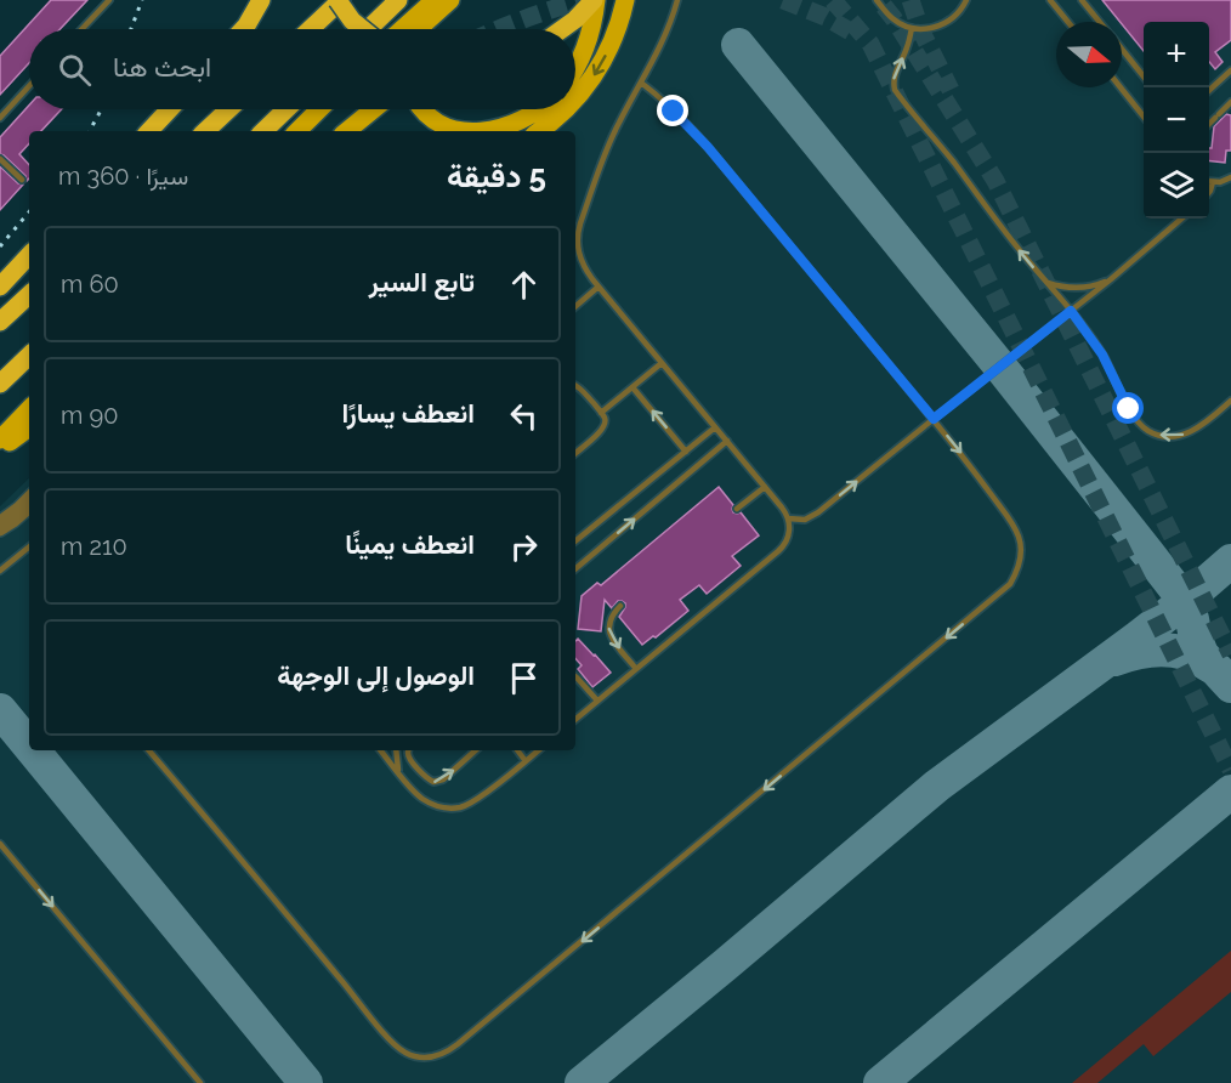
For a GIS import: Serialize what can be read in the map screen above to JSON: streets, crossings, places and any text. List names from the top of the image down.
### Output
{
  "north": "right",
  "page": {
    "map_buttons": ["+", "−"],
    "search": "ابحث هنا",
    "heading": ["5 دقيقة", "سيرًا · 360 m"],
    "list": [
      ["تابع السير", "60 m"],
      ["انعطف يسارًا", "90 m"],
      ["انعطف يمينًا", "210 m"],
      "الوصول إلى الوجهة"
    ]
  }
}
